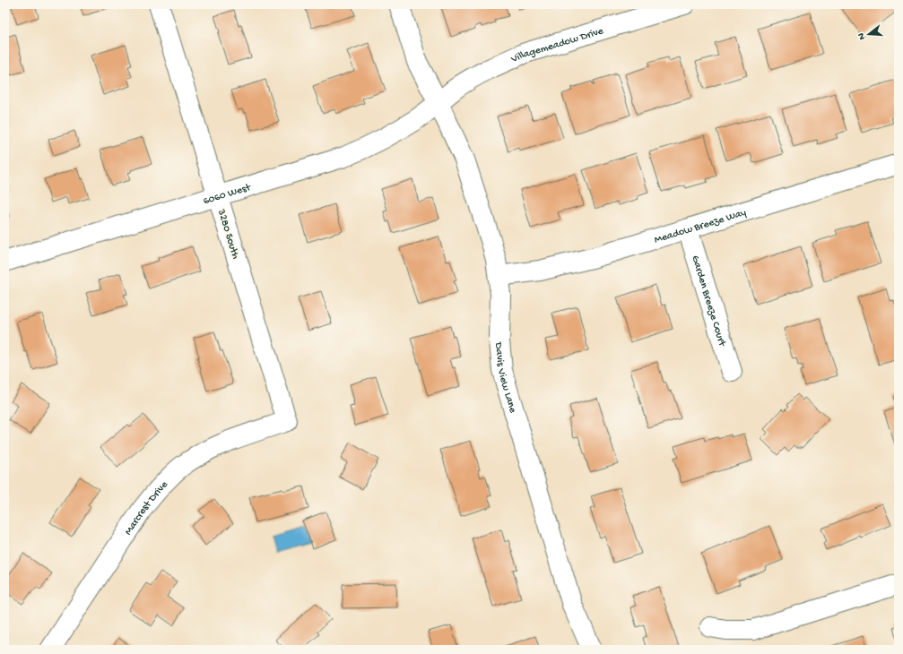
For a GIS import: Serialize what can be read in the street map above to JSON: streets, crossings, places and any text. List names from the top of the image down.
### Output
{
  "streets": {
    "street": [
      "Villagemeadow Drive",
      "6060 West",
      "Meadow Breeze Way",
      "3280 South",
      "Garden Breeze Court",
      "Davis View Lane",
      "Marcrest Drive"
    ]
  },
  "crossings": [
    ["Villagemeadow Drive", "6060 West"],
    ["Villagemeadow Drive", "Davis View Lane"],
    ["6060 West", "3280 South"],
    ["6060 West", "Davis View Lane"],
    ["Meadow Breeze Way", "Garden Breeze Court"],
    ["Meadow Breeze Way", "Davis View Lane"],
    ["3280 South", "Marcrest Drive"]
  ],
  "north": "left"
}
